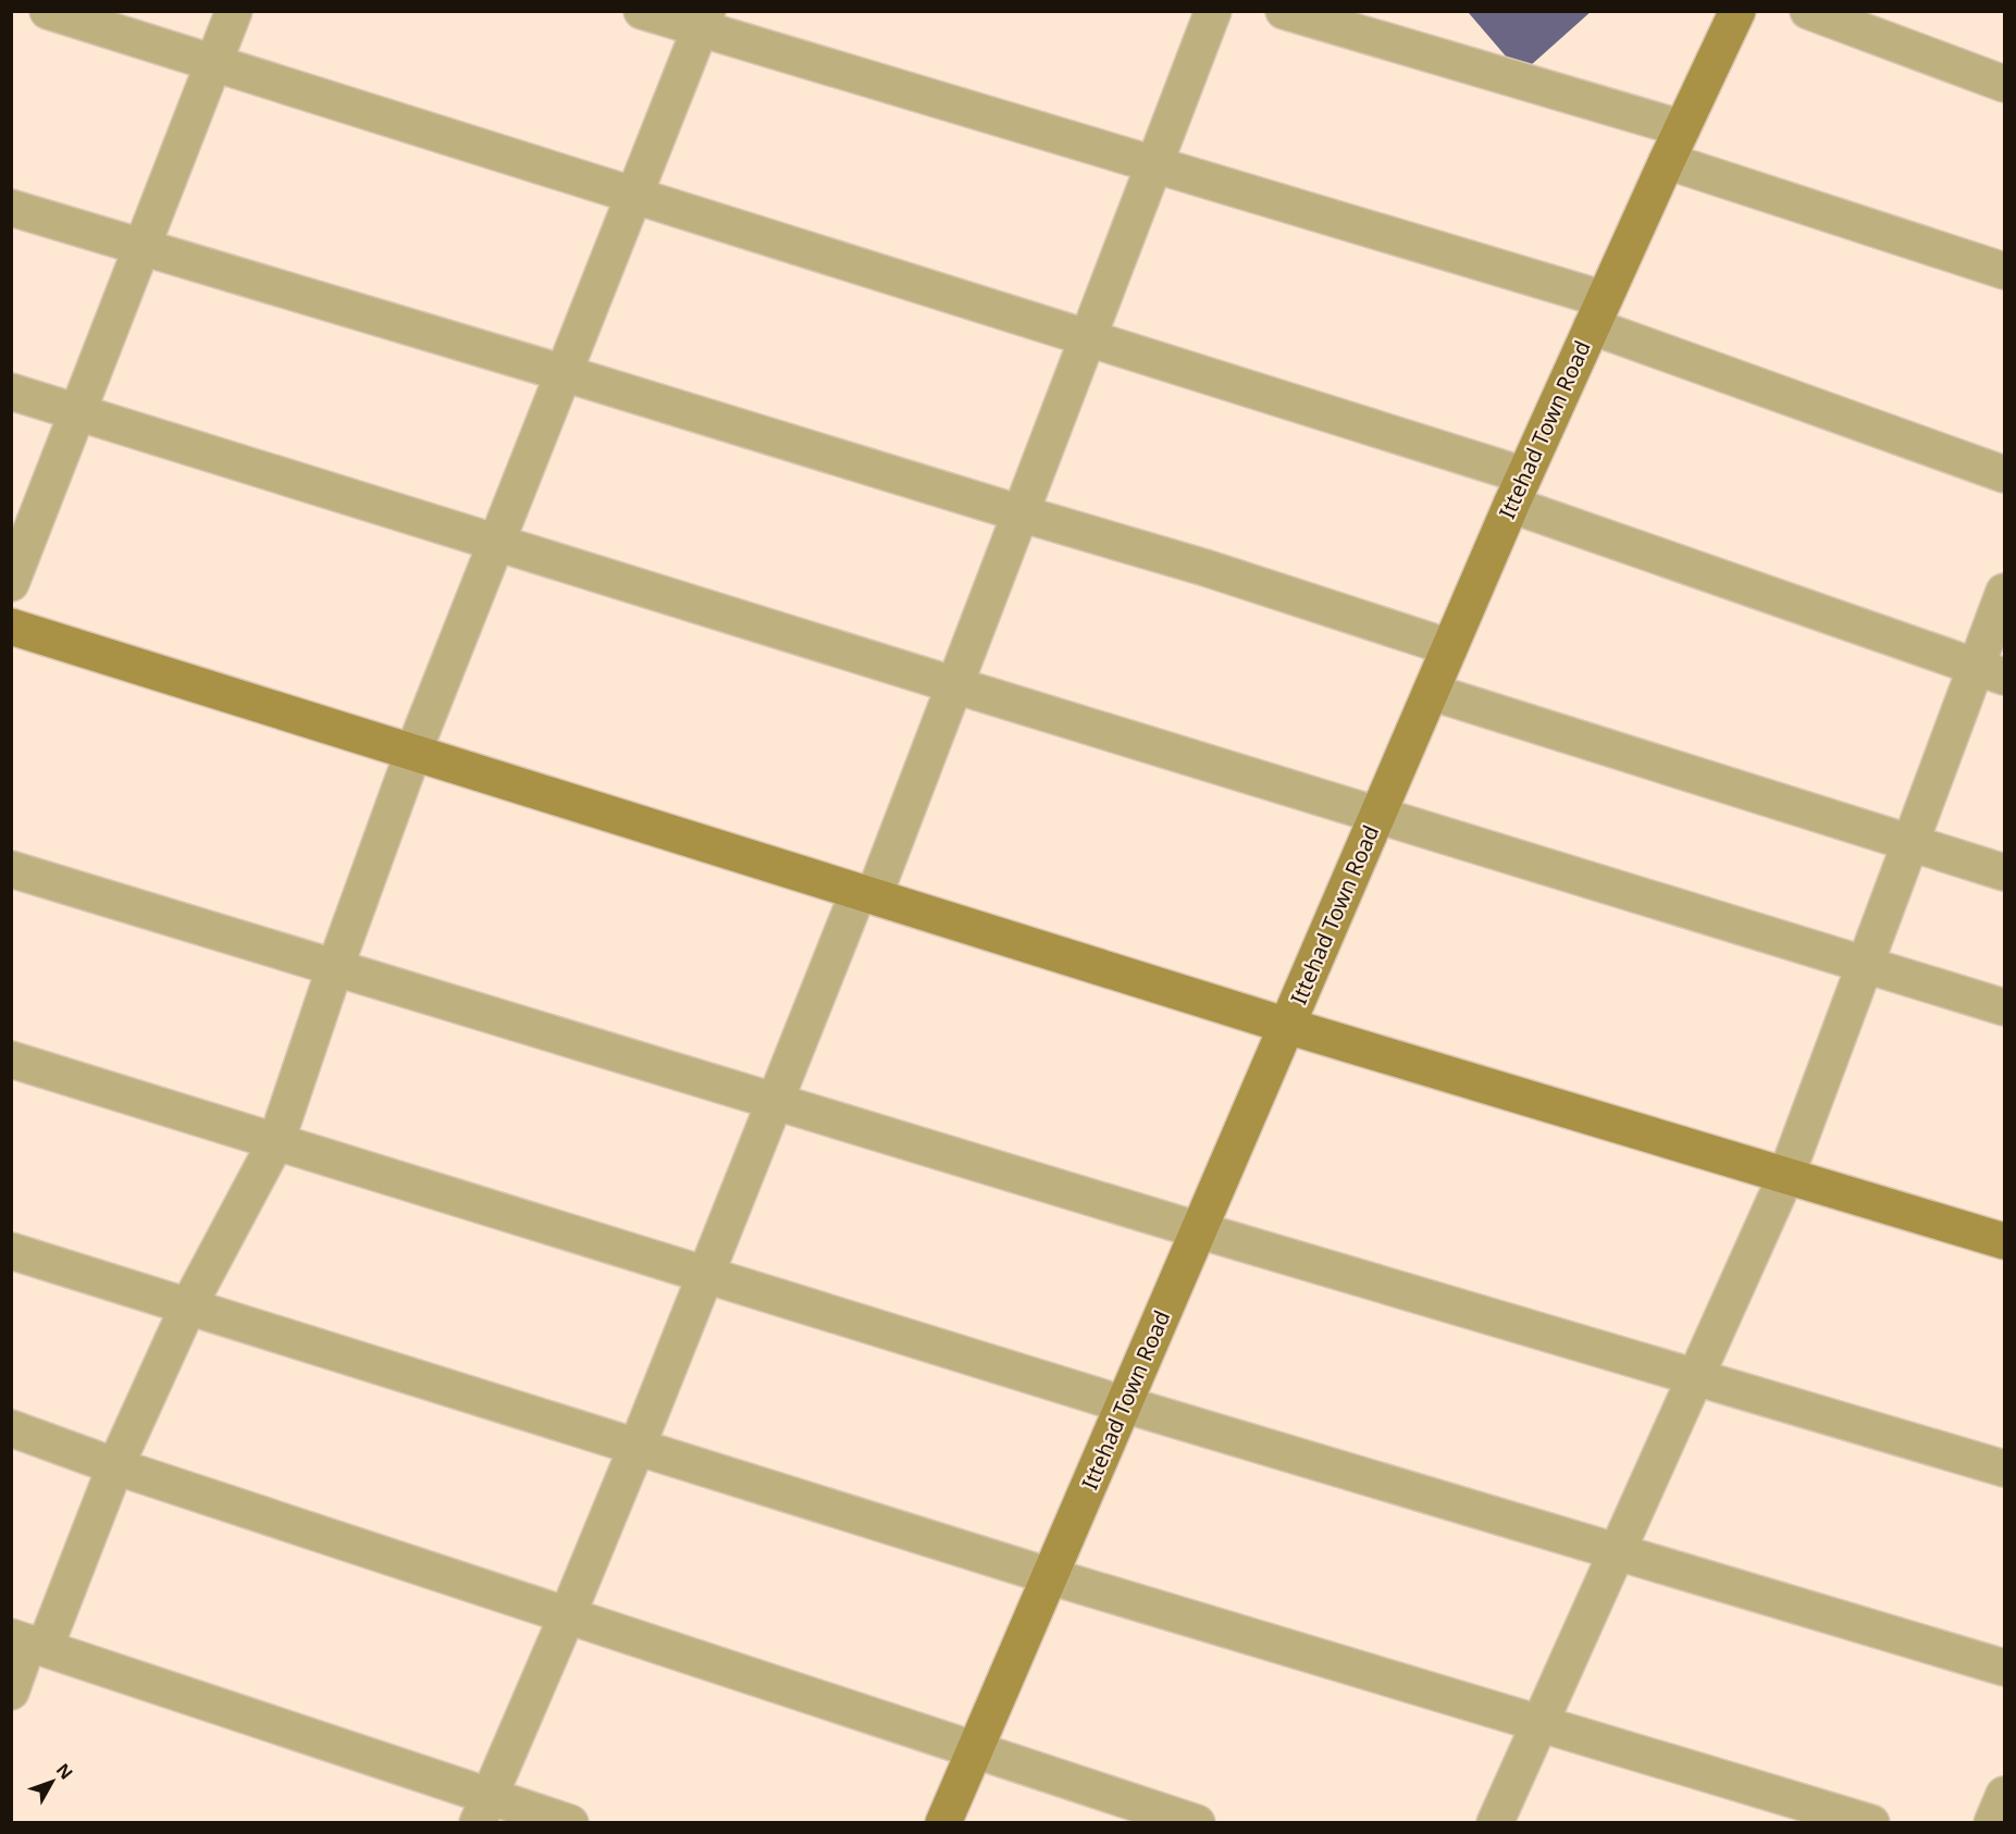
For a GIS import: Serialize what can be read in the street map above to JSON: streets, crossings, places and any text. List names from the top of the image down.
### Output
{
  "streets": {
    "street": ["Ittehad Town Road"]
  },
  "north": "top right"
}
